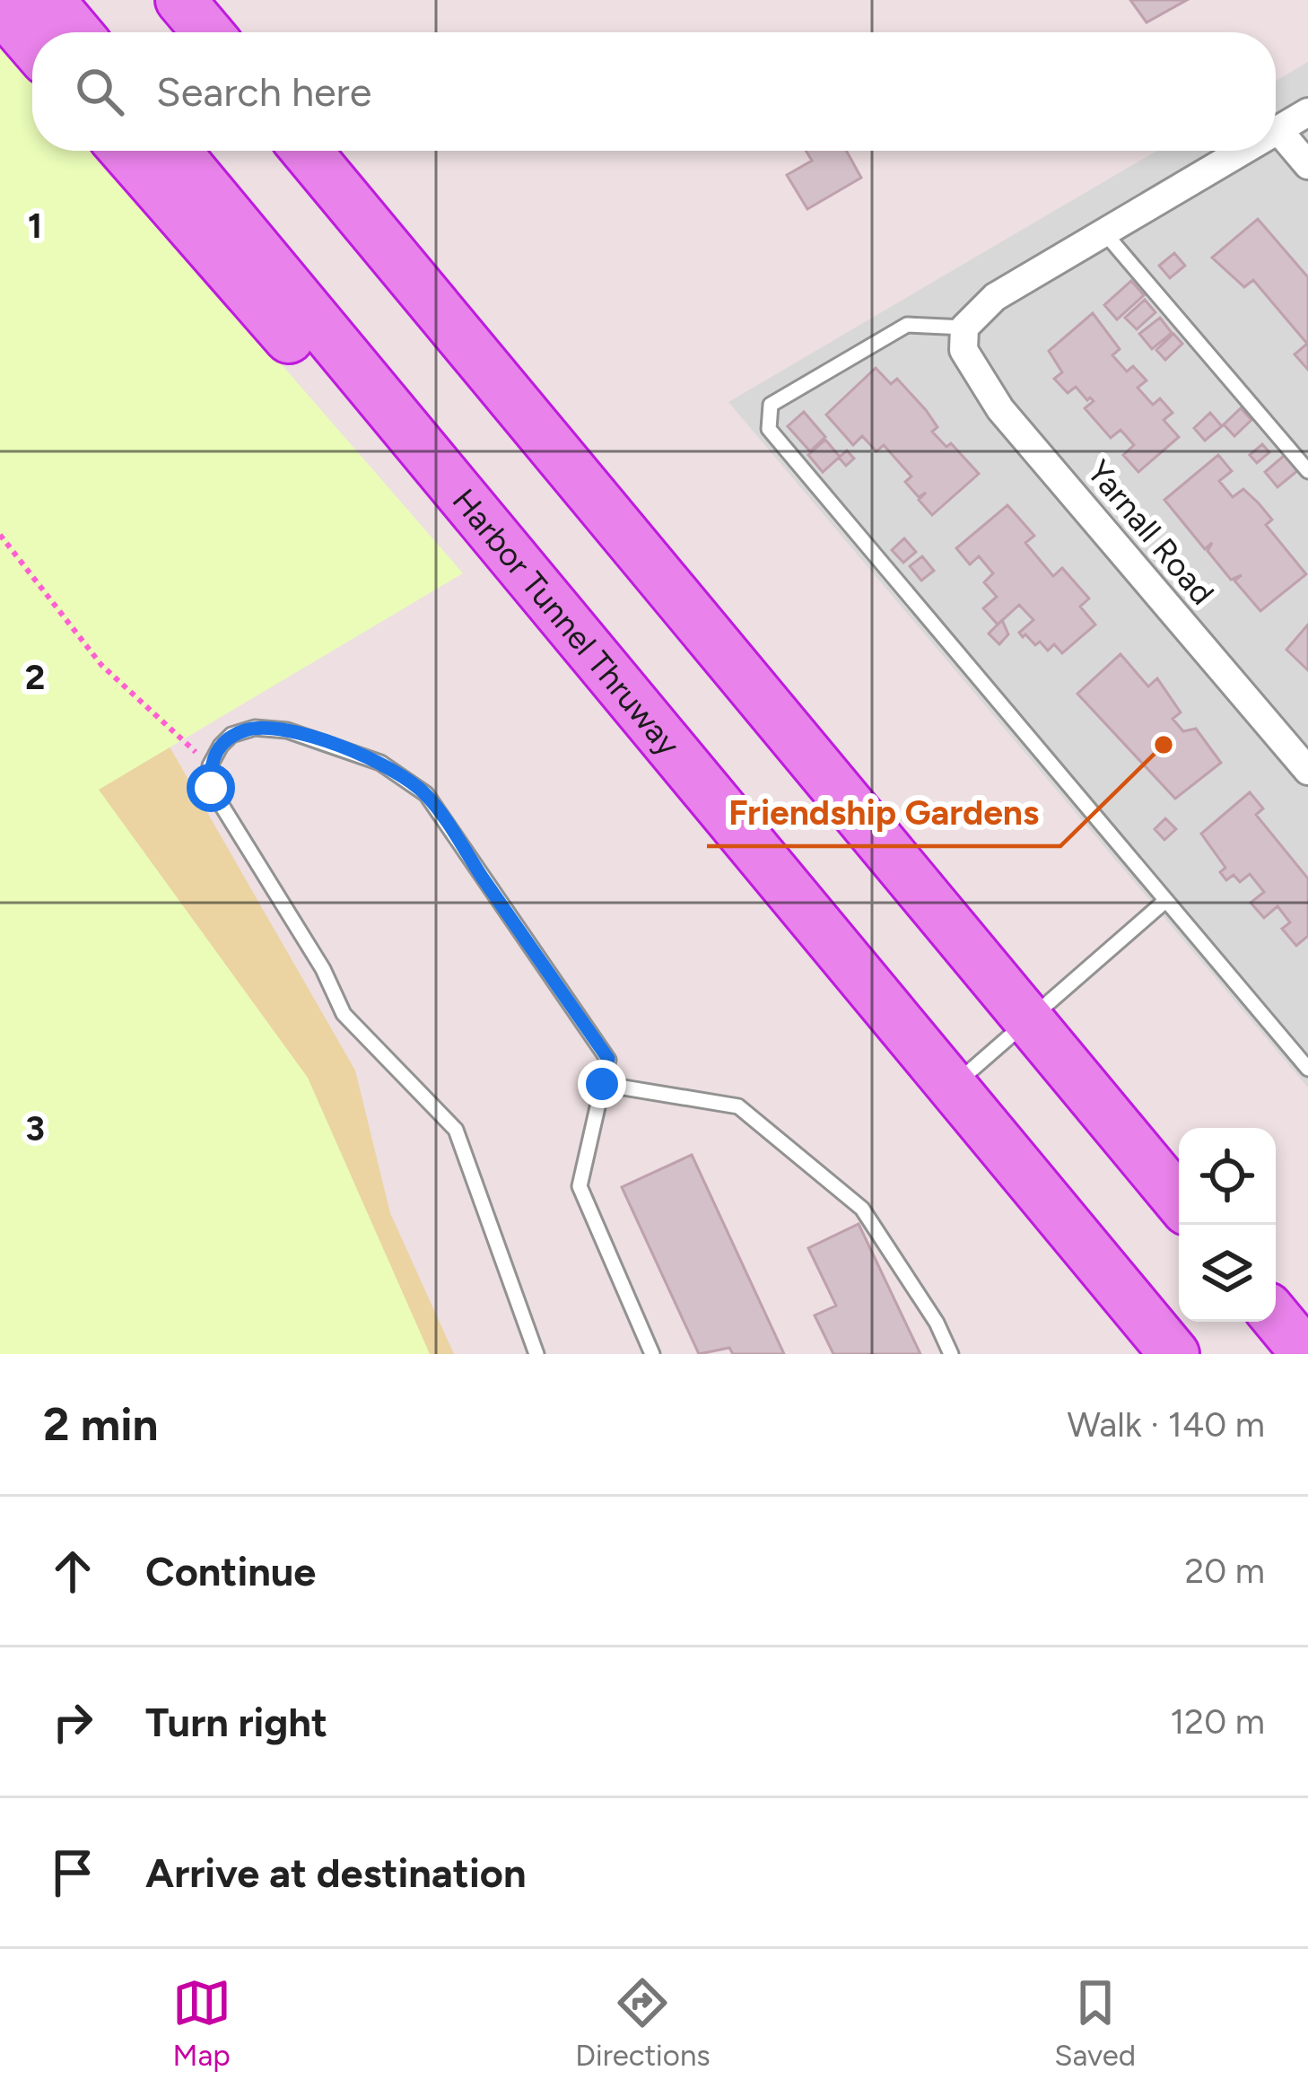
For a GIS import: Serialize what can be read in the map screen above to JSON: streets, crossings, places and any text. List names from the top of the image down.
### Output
{
  "streets": {
    "highway": ["Harbor Tunnel Thruway"],
    "street": ["Yarnall Road"]
  },
  "places": ["Friendship Gardens"],
  "page": {
    "search": "Search here",
    "heading": ["2 min", "Walk · 140 m"],
    "list": [
      ["Continue", "20 m"],
      ["Turn right", "120 m"],
      "Arrive at destination"
    ],
    "nav": ["Map", "Directions", "Saved"]
  },
  "grid": {
    "rows": ["1", "2", "3"]
  }
}
